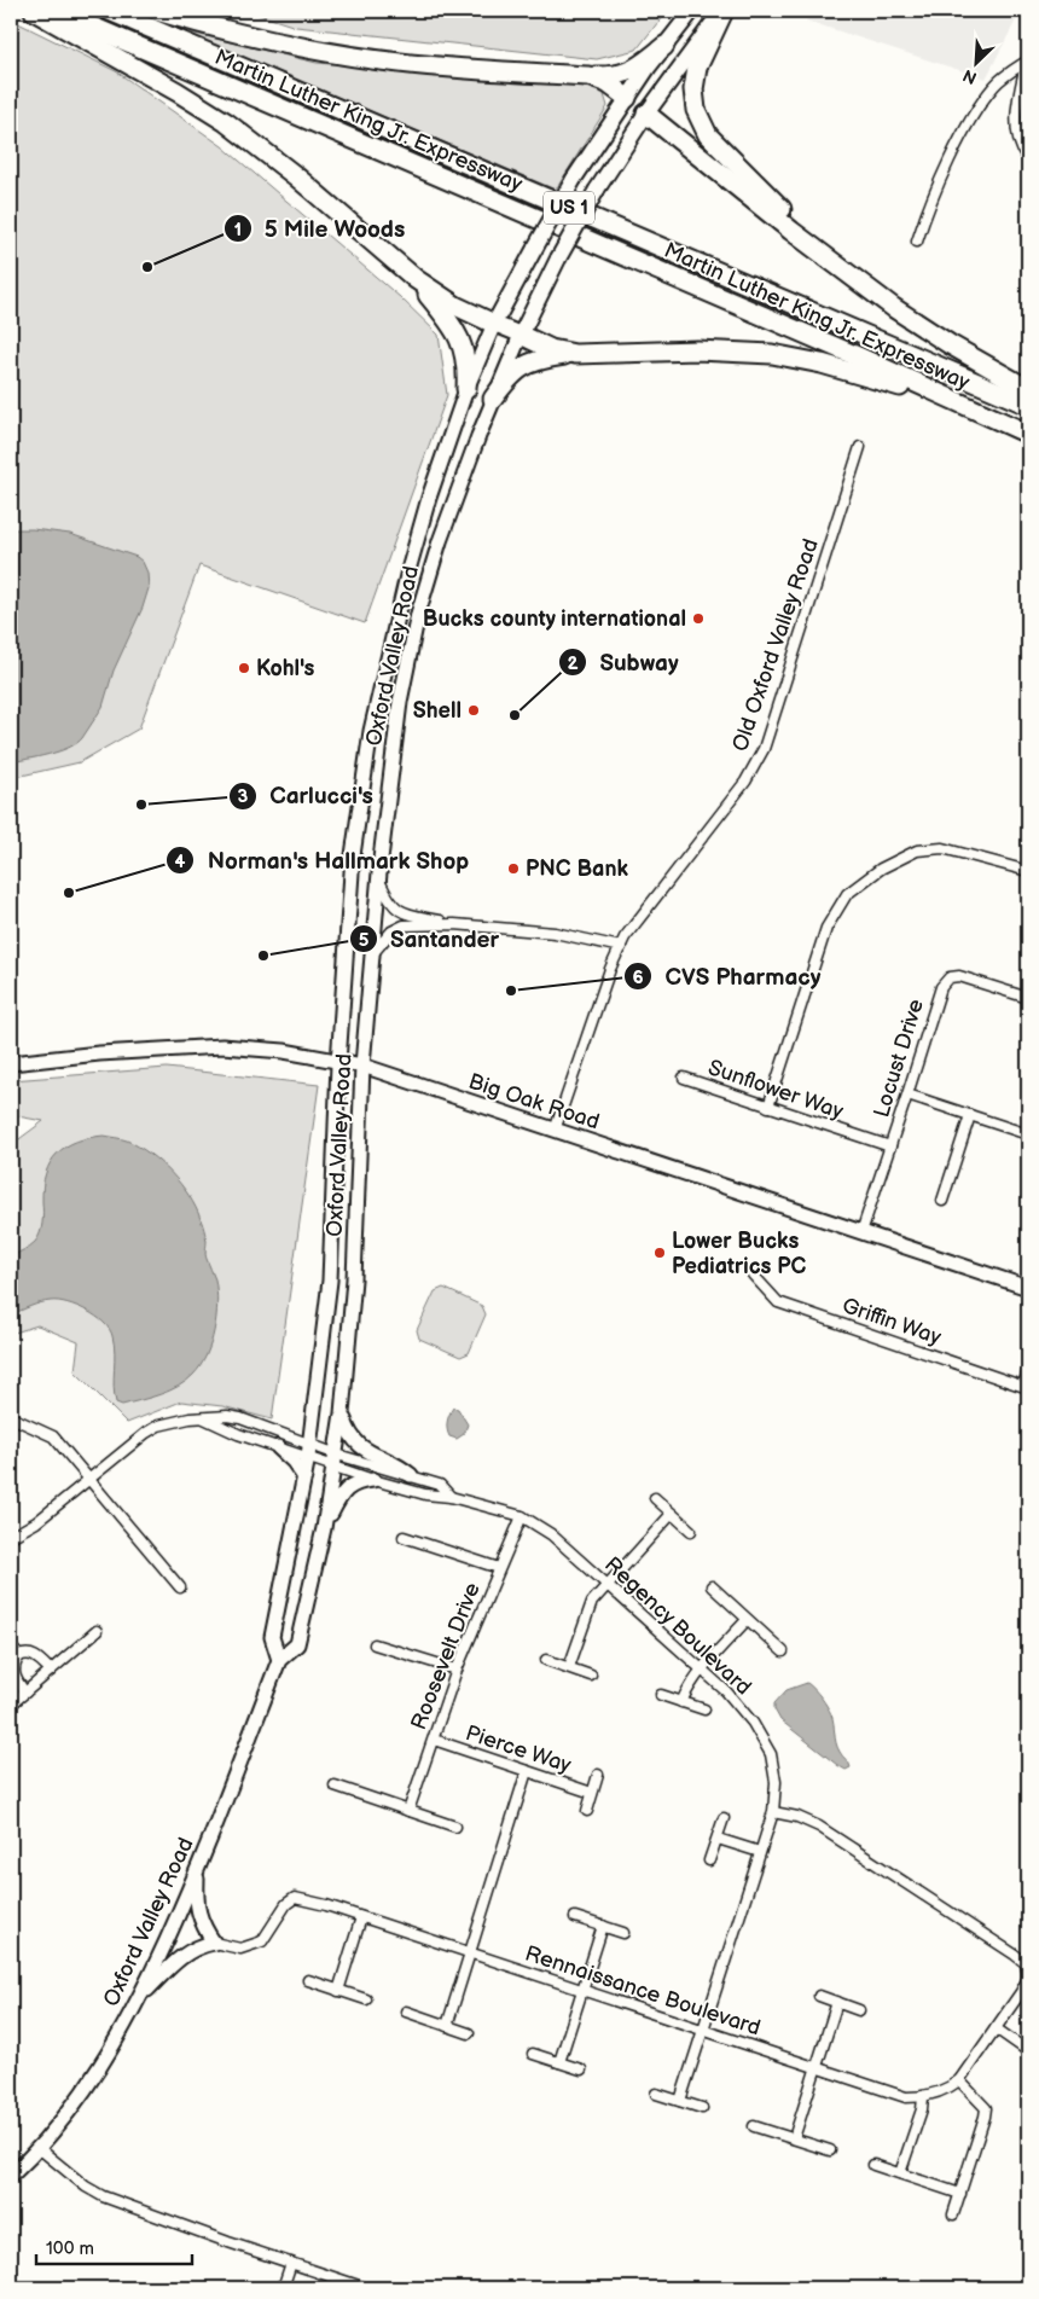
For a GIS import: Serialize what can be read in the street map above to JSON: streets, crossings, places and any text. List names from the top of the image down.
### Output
{
  "streets": {
    "highway": ["Martin Luther King Jr. Expressway", "US 1"],
    "main road": ["Oxford Valley Road", "Big Oak Road"],
    "street": [
      "Old Oxford Valley Road",
      "Locust Drive",
      "Sunflower Way",
      "Griffin Way",
      "Regency Boulevard",
      "Roosevelt Drive",
      "Pierce Way",
      "Rennaissance Boulevard"
    ]
  },
  "crossings": [
    ["Old Oxford Valley Road", "Big Oak Road"],
    ["Oxford Valley Road", "Big Oak Road"],
    ["Oxford Valley Road", "Regency Boulevard"],
    ["Locust Drive", "Sunflower Way"],
    ["Locust Drive", "Big Oak Road"],
    ["Regency Boulevard", "Roosevelt Drive"],
    ["Regency Boulevard", "Rennaissance Boulevard"],
    ["Roosevelt Drive", "Pierce Way"]
  ],
  "places": [
    "5 Mile Woods",
    "Bucks county international",
    "Kohl's",
    "Shell",
    "Subway",
    "Carlucci's",
    "PNC Bank",
    "Norman's Hallmark Shop",
    "Santander",
    "CVS Pharmacy",
    "Lower Bucks Pediatrics PC"
  ],
  "scale_bar": "100 m",
  "north": "bottom left"
}
